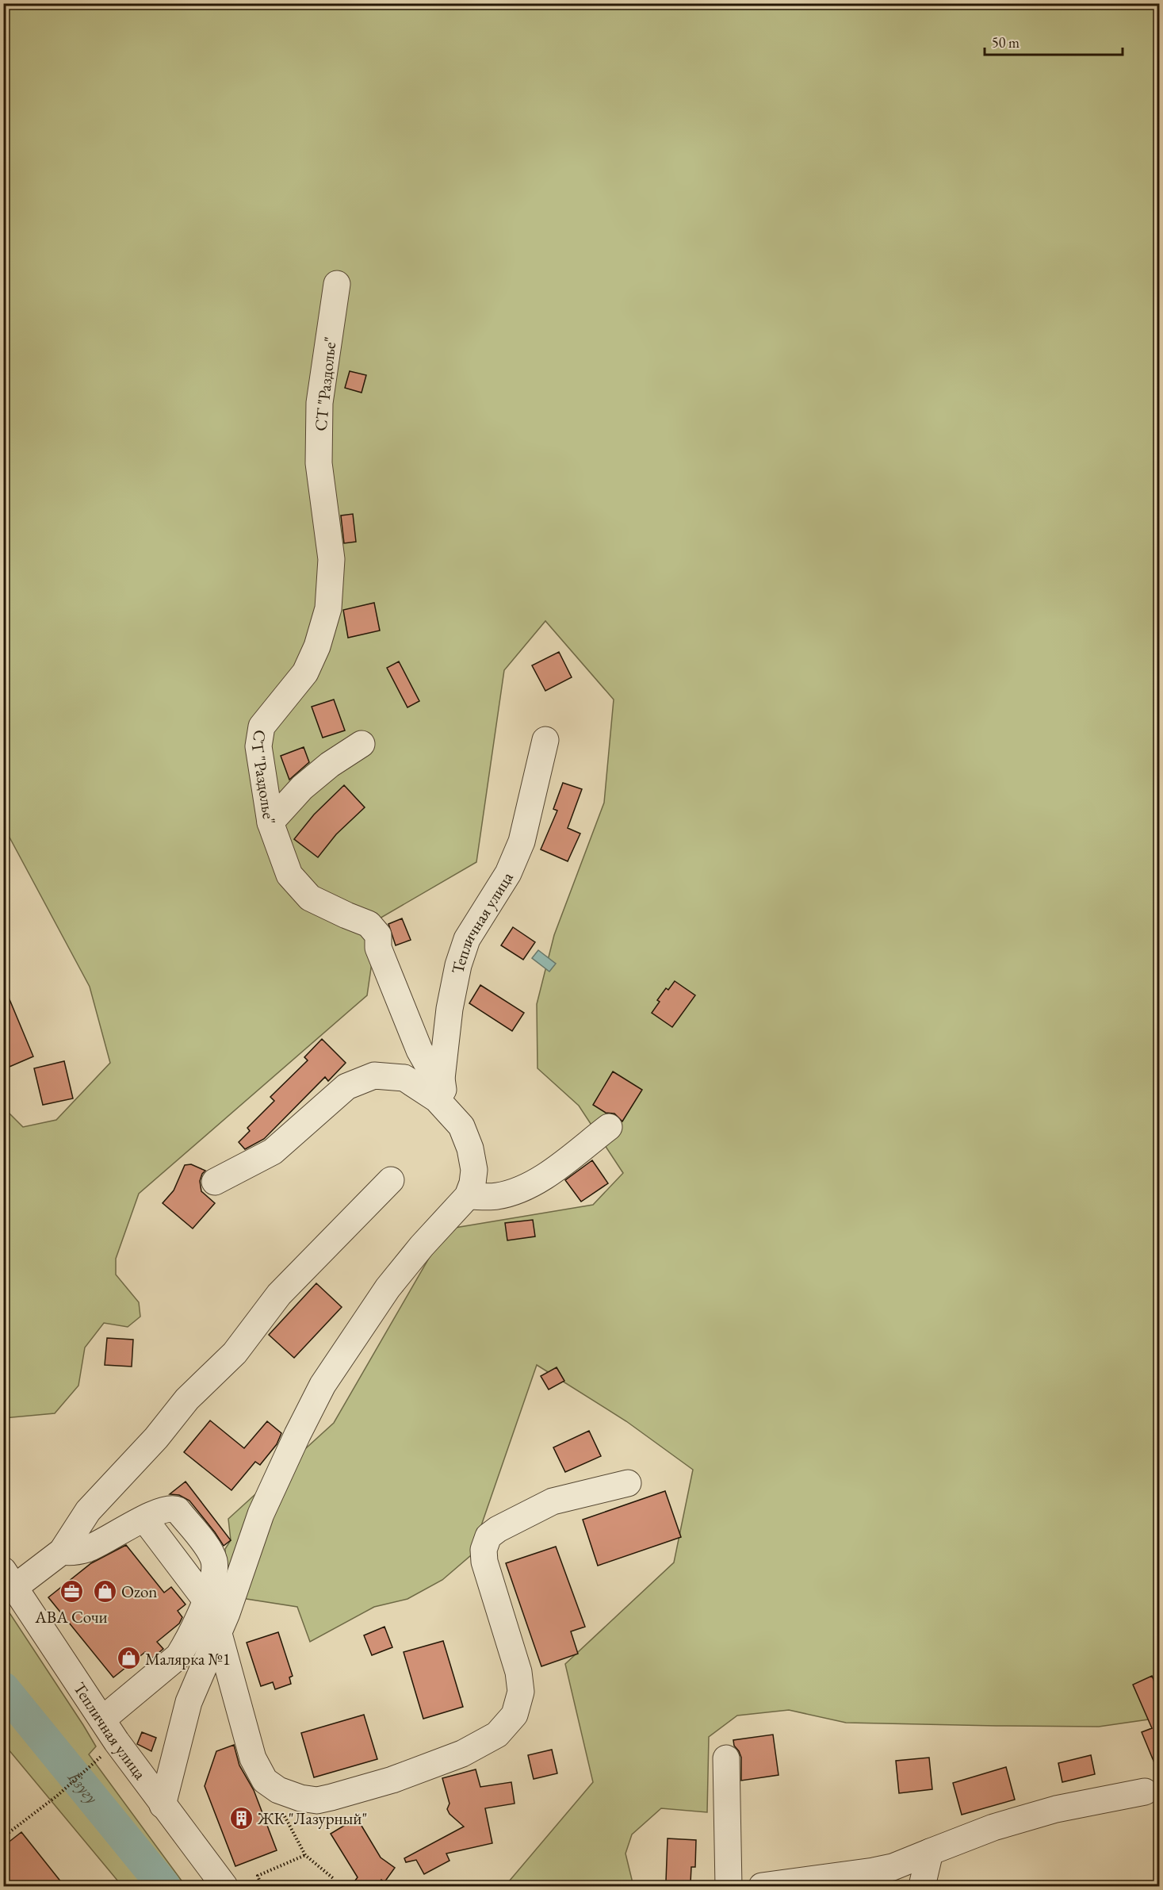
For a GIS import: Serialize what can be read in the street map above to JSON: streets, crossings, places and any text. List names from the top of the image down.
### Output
{
  "streets": {
    "street": ["СТ \"Раздолье\"", "Тепличная улица"]
  },
  "crossings": [
    ["СТ \"Раздолье\"", "Тепличная улица"]
  ],
  "water": ["Бзугу"],
  "places": {
    "shop": ["Ozon", "Малярка №1"],
    "office": ["АВА Сочи"],
    "building": ["ЖК \"Лазурный\""]
  },
  "scale_bar": "50 m"
}
